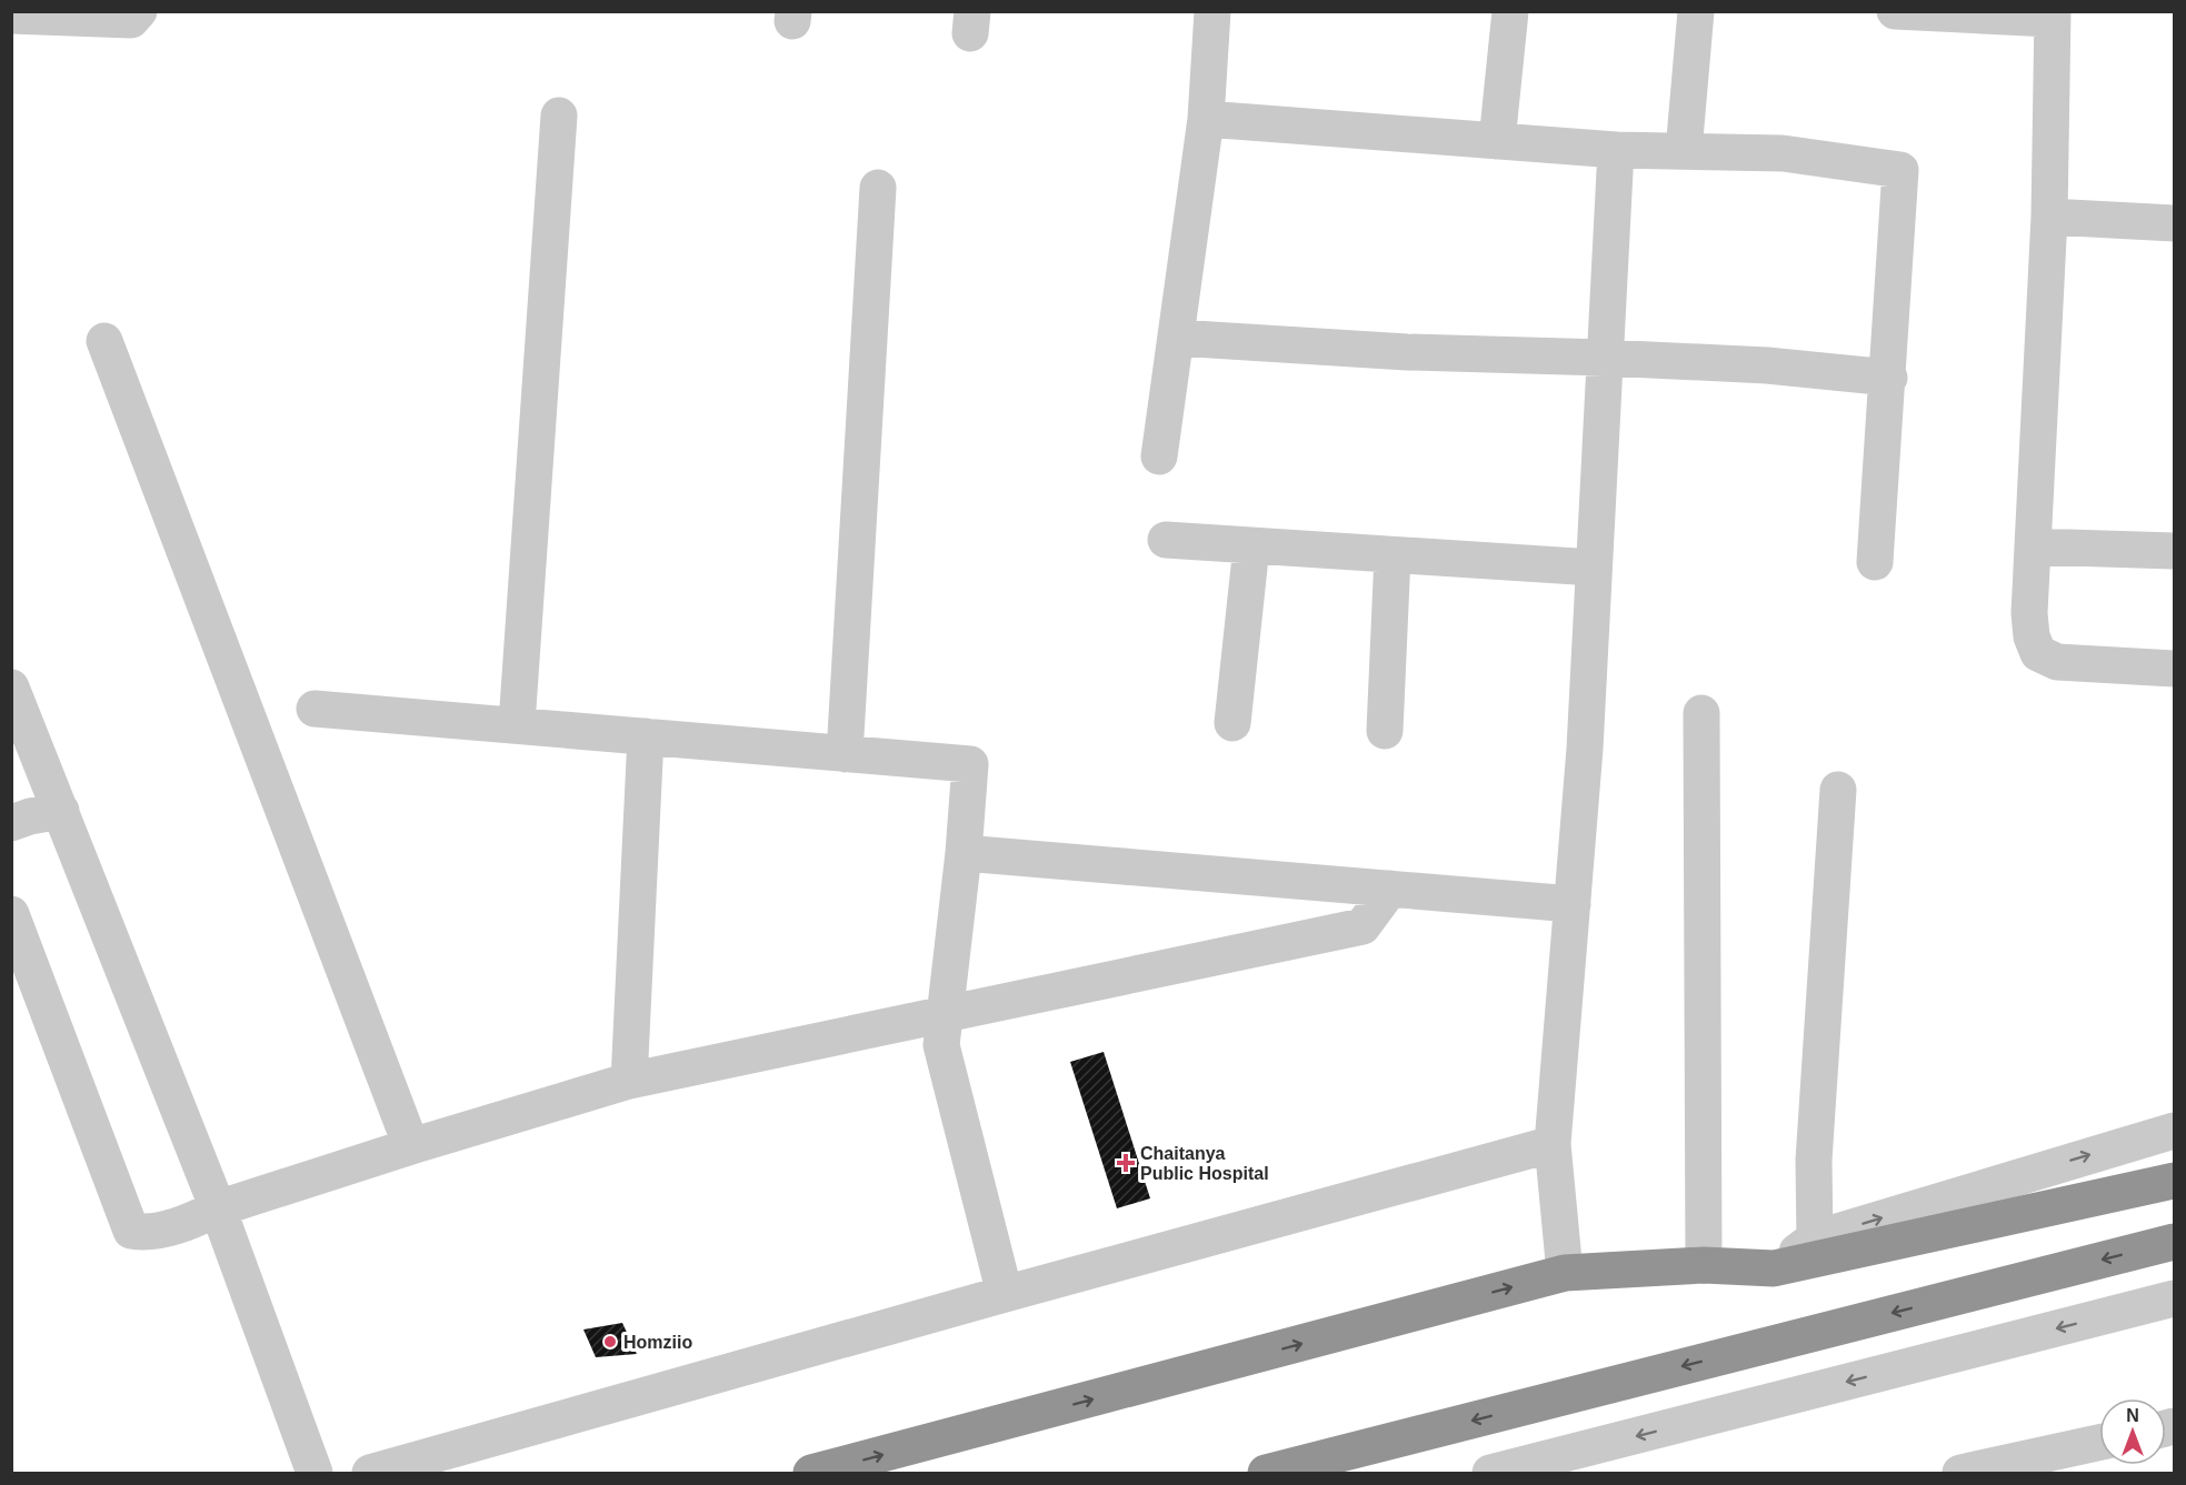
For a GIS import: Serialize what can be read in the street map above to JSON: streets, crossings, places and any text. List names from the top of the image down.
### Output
{
  "places": {
    "health": ["Chaitanya Public Hospital"],
    "other": ["Homziio"]
  },
  "north": "top"
}
